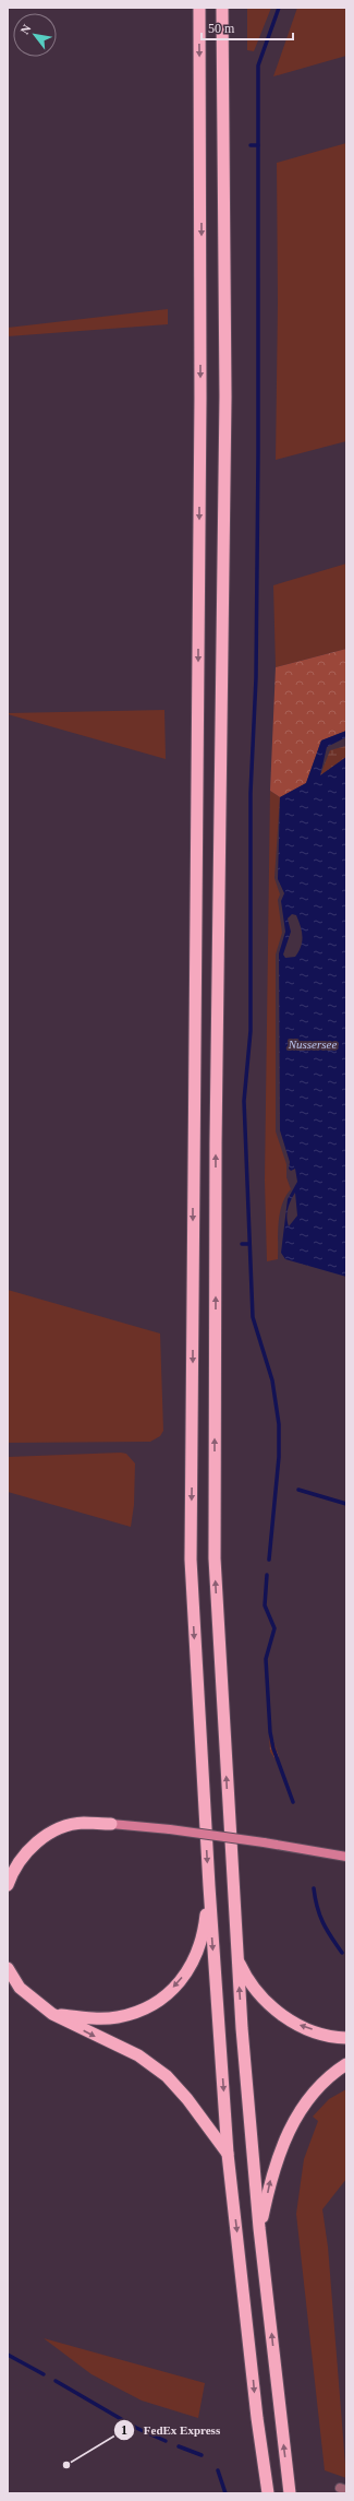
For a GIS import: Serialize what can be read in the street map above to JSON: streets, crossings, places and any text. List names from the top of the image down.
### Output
{
  "water": ["Nussersee"],
  "places": ["FedEx Express"],
  "scale_bar": "50 m",
  "north": "top left"
}
